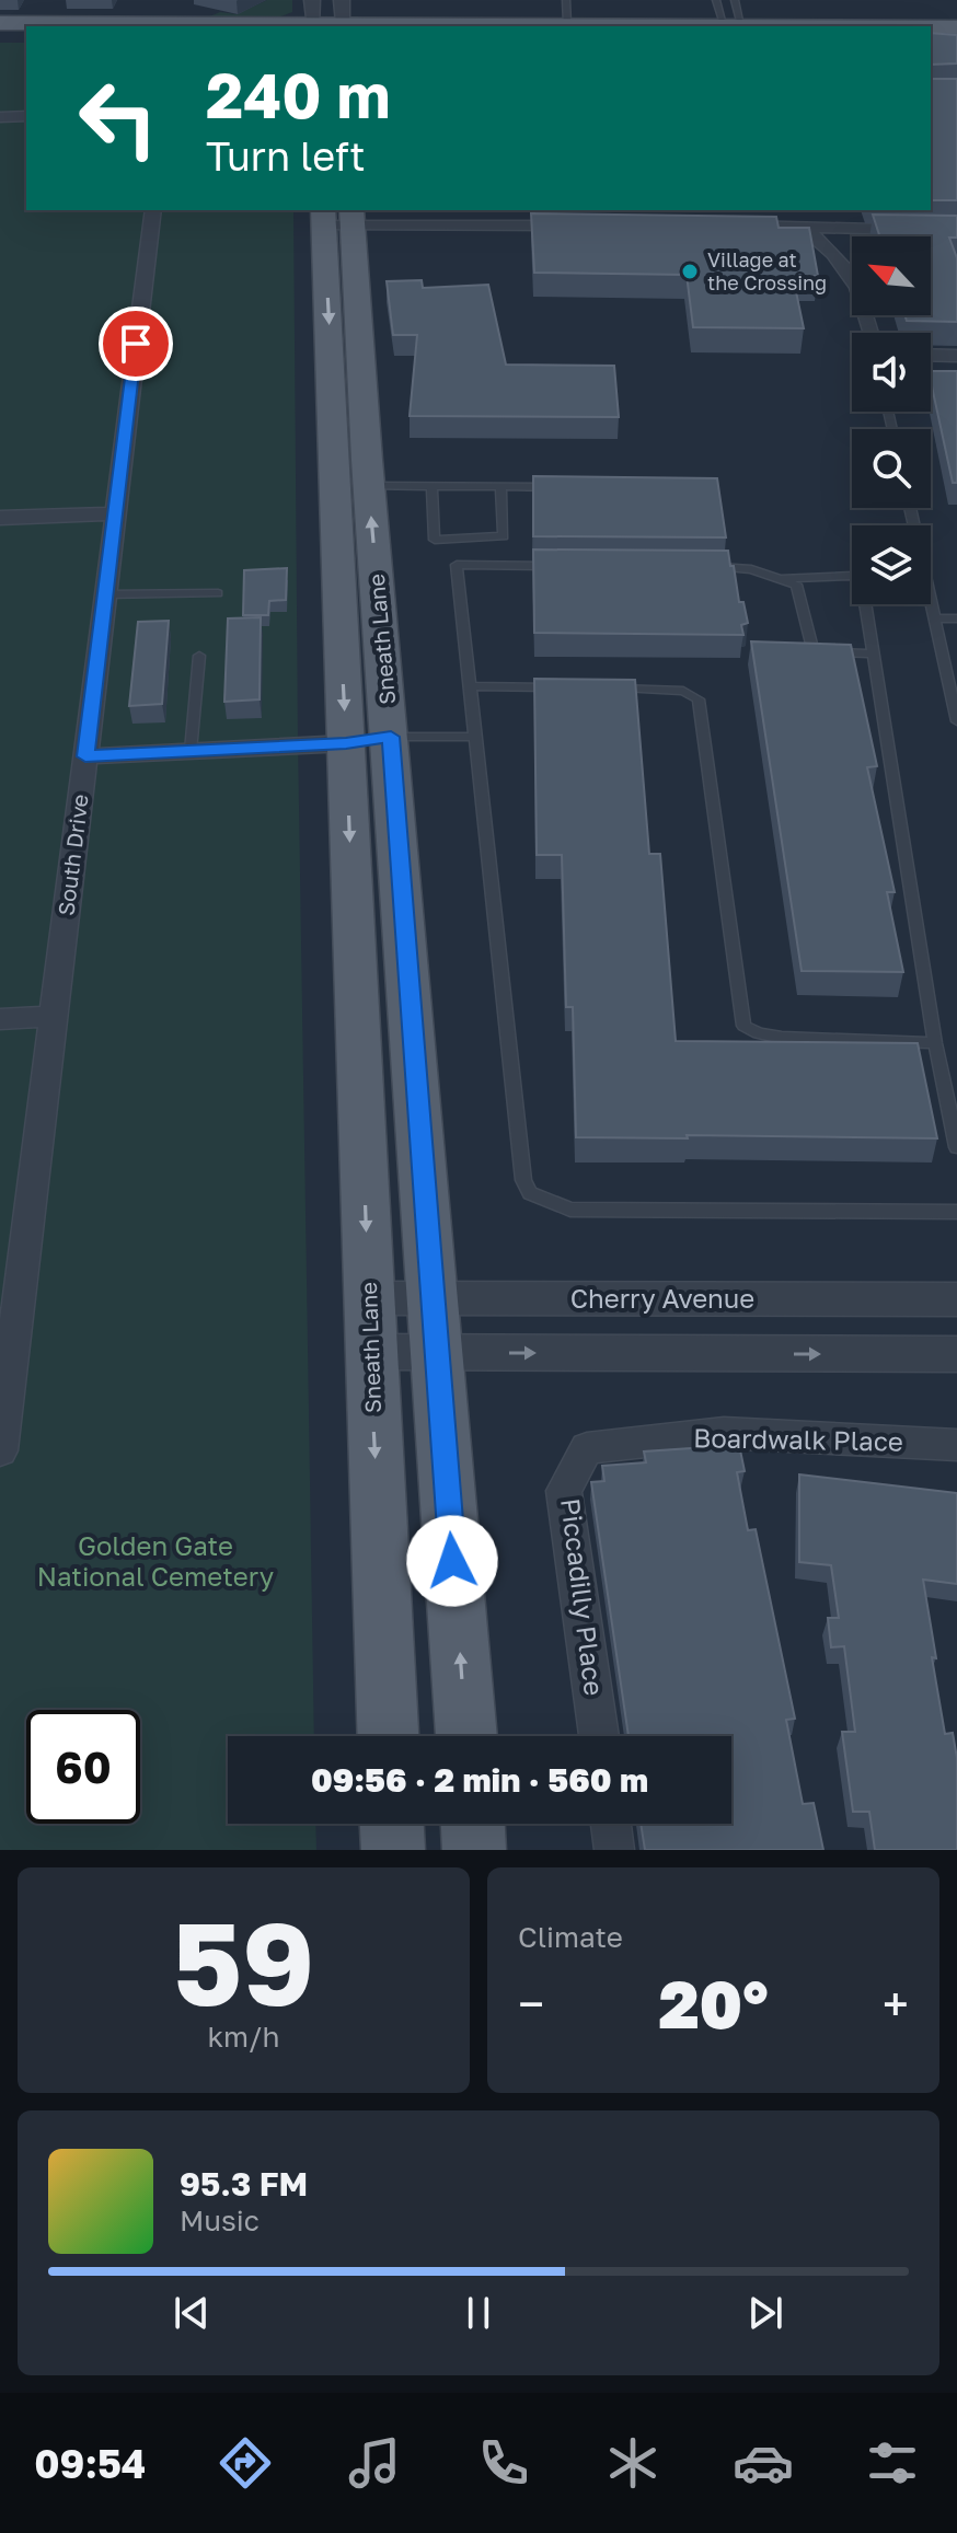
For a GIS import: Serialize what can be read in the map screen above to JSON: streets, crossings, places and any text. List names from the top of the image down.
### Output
{
  "streets": {
    "main road": ["Sneath Lane"],
    "street": [
      "South Drive",
      "Cherry Avenue",
      "Boardwalk Place",
      "Piccadilly Place"
    ]
  },
  "crossings": [
    ["Sneath Lane", "Cherry Avenue"],
    ["Boardwalk Place", "Piccadilly Place"]
  ],
  "parks": ["Golden Gate National Cemetery"],
  "places": ["Village at the Crossing"],
  "north": "top left",
  "page": {
    "turn": ["240 m", "Turn left"],
    "limit": "60",
    "trip": "09:56 · 2 min · 560 m",
    "tile": [
      ["59", "km/h"],
      "Climate"
    ],
    "heat": ["−", "20°", "+"],
    "song": ["95.3 FM", "Music"],
    "tabs": "09:54"
  }
}
